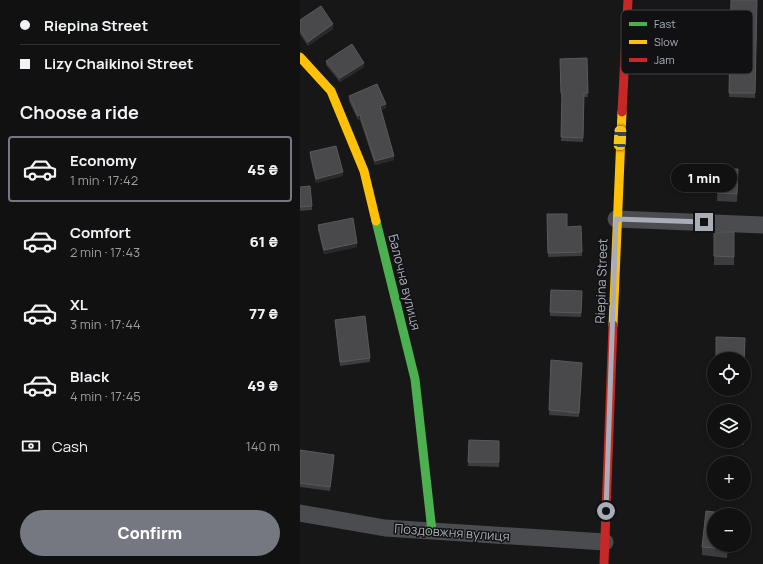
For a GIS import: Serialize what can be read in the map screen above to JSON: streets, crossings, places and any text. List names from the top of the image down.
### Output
{
  "streets": {
    "street": ["Riepina Street", "Балочна вулиця", "Поздовжня вулиця"]
  },
  "crossings": [
    ["Riepina Street", "Поздовжня вулиця"],
    ["Балочна вулиця", "Поздовжня вулиця"]
  ],
  "legend": ["Fast", "Slow", "Jam"],
  "page": {
    "banner": ["Riepina Street", "Lizy Chaikinoi Street"],
    "heading": "Choose a ride",
    "list": [
      {
        "name": "Economy",
        "note": "1 min · 17:42",
        "value": "45 ₴"
      },
      {
        "name": "Comfort",
        "note": "2 min · 17:43",
        "value": "61 ₴"
      },
      {
        "name": "XL",
        "note": "3 min · 17:44",
        "value": "77 ₴"
      },
      {
        "name": "Black",
        "note": "4 min · 17:45",
        "value": "49 ₴"
      }
    ],
    "bubble": "1 min",
    "map_buttons": ["+", "−"],
    "pay": ["Cash", "140 m"],
    "buttons": "Confirm"
  }
}
